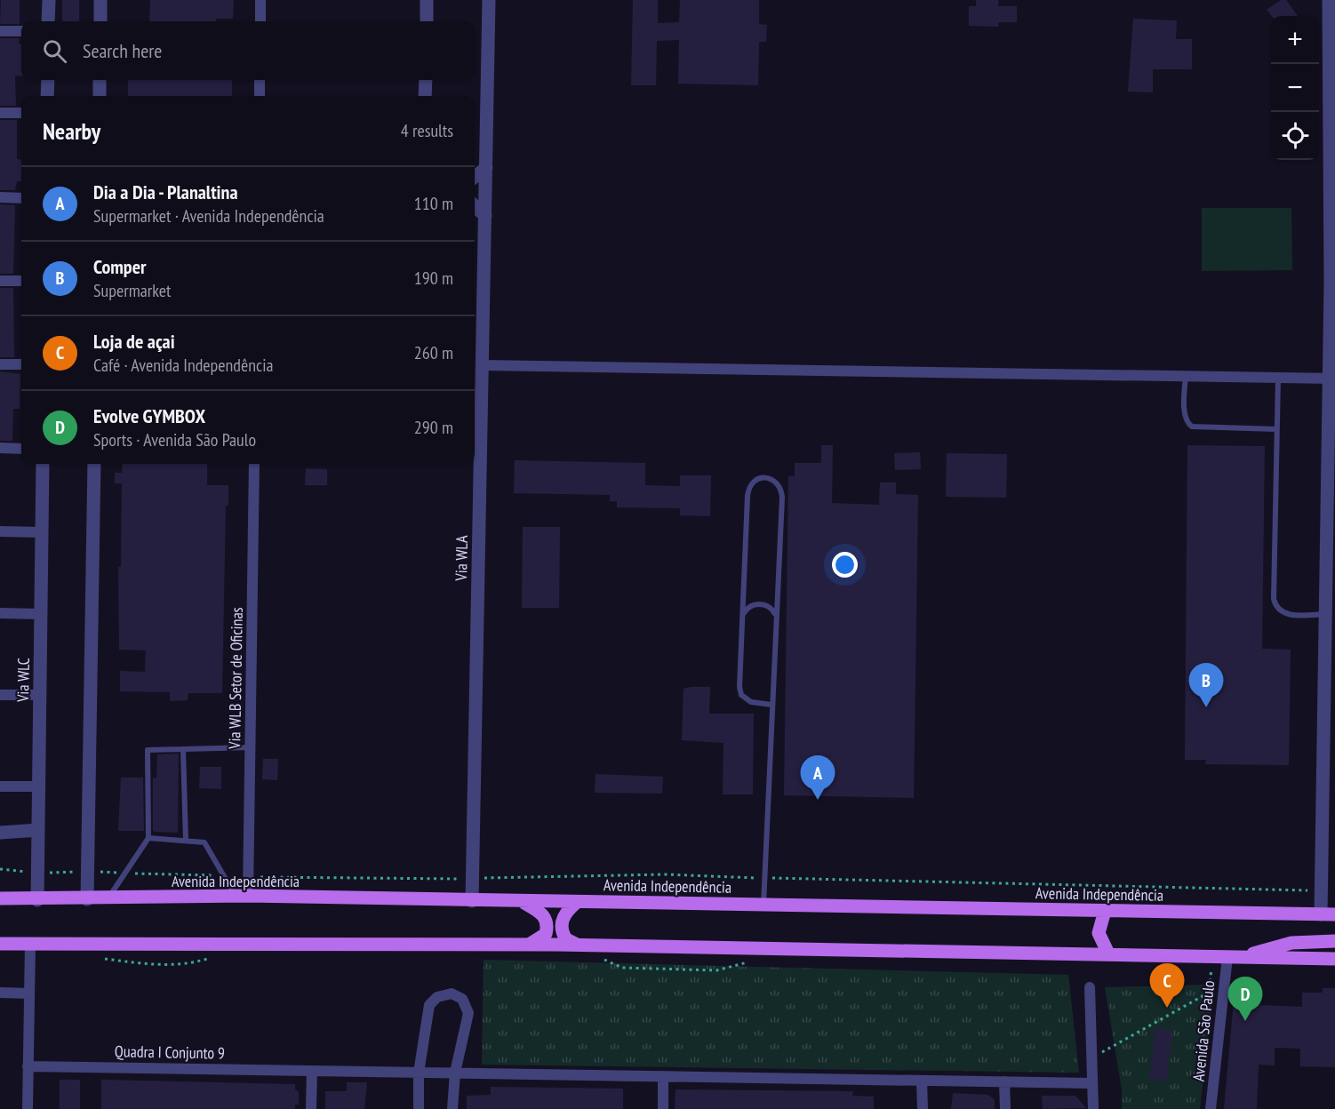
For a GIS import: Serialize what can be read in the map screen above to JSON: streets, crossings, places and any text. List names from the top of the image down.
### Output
{
  "streets": {
    "main road": ["Avenida Independência"],
    "street": [
      "Via WLA",
      "Via WLB Setor de Oficinas",
      "Via WLC",
      "Avenida São Paulo",
      "Quadra I Conjunto 9"
    ]
  },
  "crossings": [
    ["Via WLA", "Avenida Independência"],
    ["Via WLB Setor de Oficinas", "Avenida Independência"],
    ["Via WLC", "Avenida Independência"]
  ],
  "page": {
    "map_buttons": ["+", "−"],
    "search": "Search here",
    "heading": ["Nearby", "4 results"],
    "list": [
      {
        "mark": "A",
        "name": "Dia a Dia - Planaltina",
        "note": "Supermarket · Avenida Independência",
        "value": "110 m"
      },
      {
        "mark": "B",
        "name": "Comper",
        "note": "Supermarket",
        "value": "190 m"
      },
      {
        "mark": "C",
        "name": "Loja de açai",
        "note": "Café · Avenida Independência",
        "value": "260 m"
      },
      {
        "mark": "D",
        "name": "Evolve GYMBOX",
        "note": "Sports · Avenida São Paulo",
        "value": "290 m"
      }
    ],
    "pins": [
      "B",
      "A",
      "C",
      "D"
    ]
  }
}
